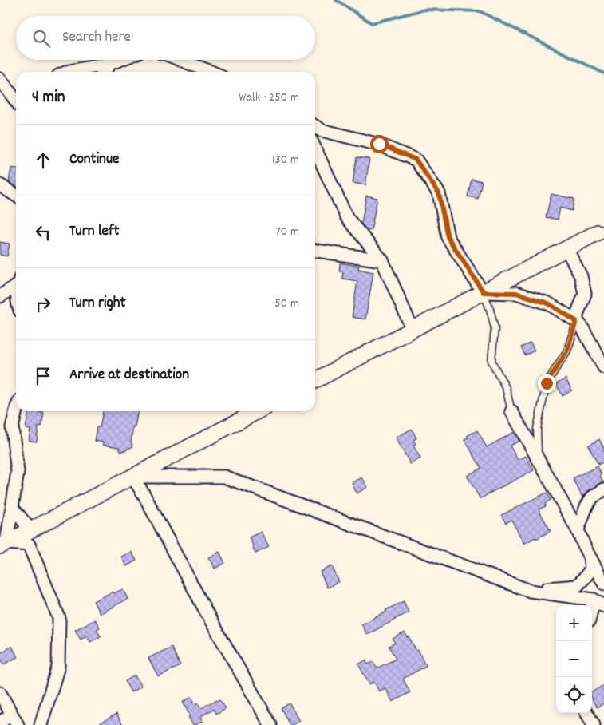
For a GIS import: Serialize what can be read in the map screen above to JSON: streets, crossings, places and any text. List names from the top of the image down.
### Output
{
  "page": {
    "search": "Search here",
    "heading": ["4 min", "Walk · 250 m"],
    "list": [
      ["Continue", "130 m"],
      ["Turn left", "70 m"],
      ["Turn right", "50 m"],
      "Arrive at destination"
    ],
    "map_buttons": ["+", "−"]
  }
}
